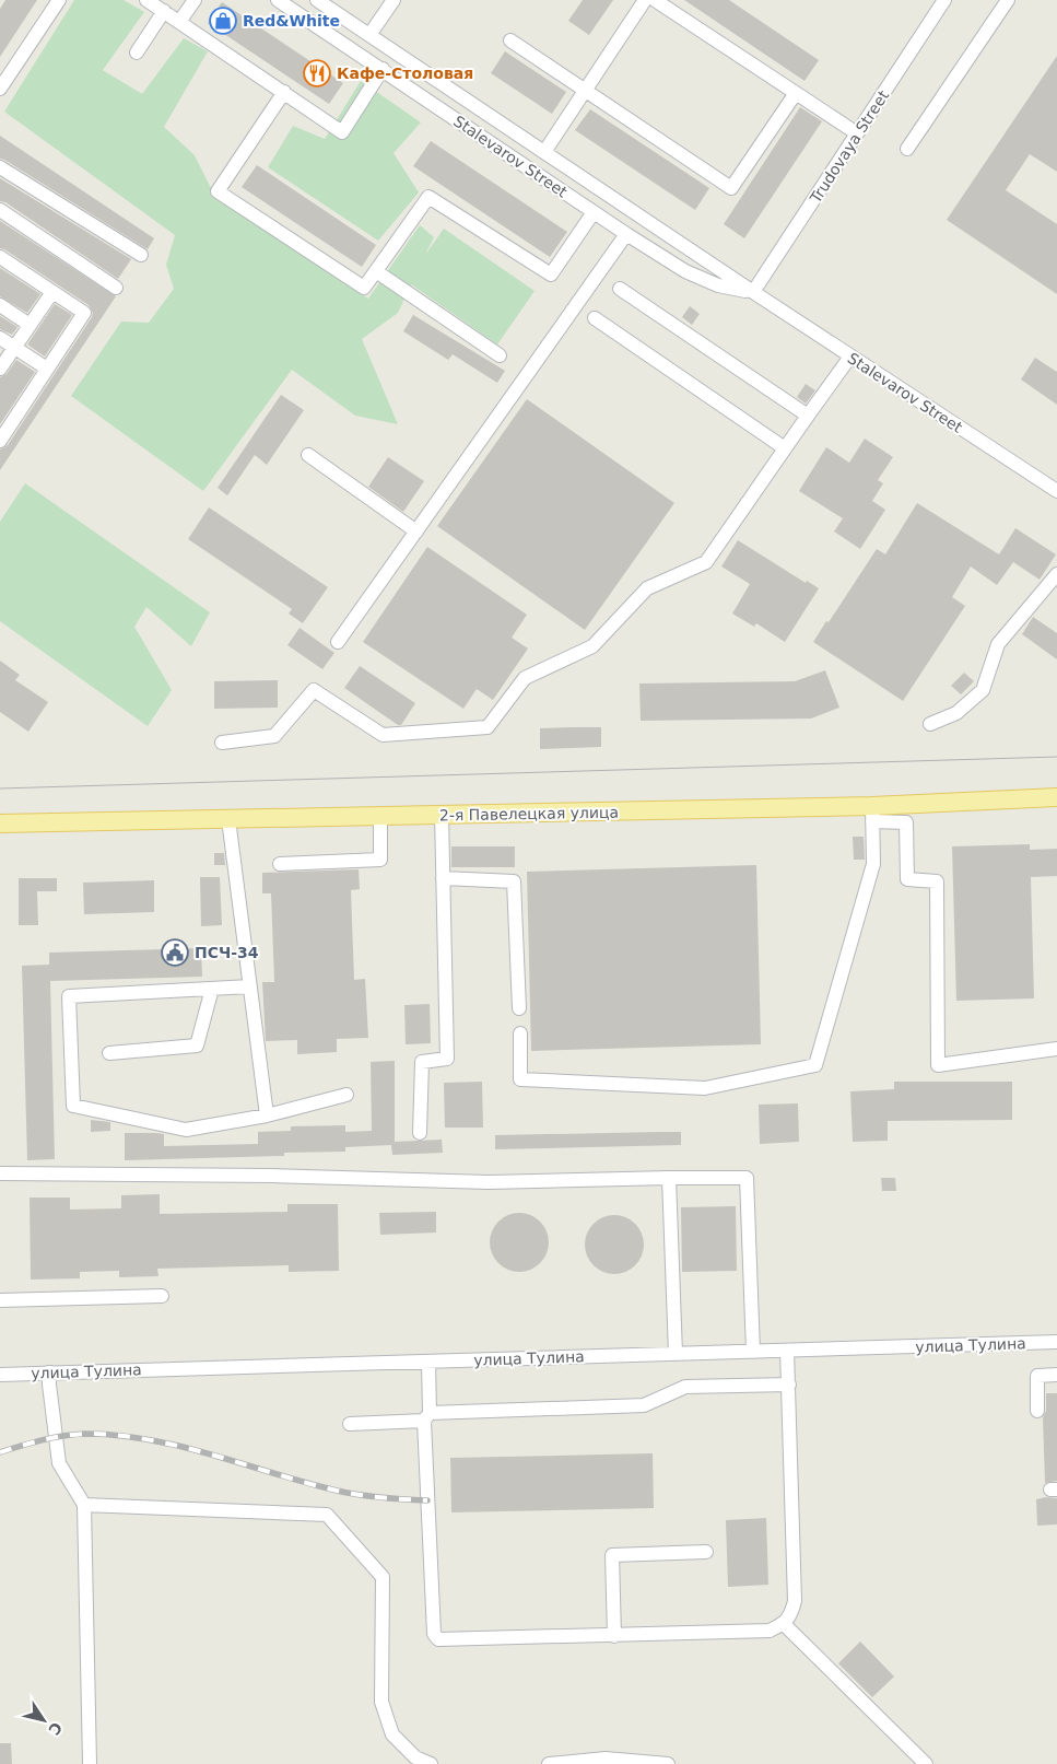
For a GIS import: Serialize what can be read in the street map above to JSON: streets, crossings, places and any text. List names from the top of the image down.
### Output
{
  "streets": {
    "main road": ["2-я Павелецкая улица"],
    "street": ["Trudovaya Street", "Stalevarov Street", "улица Тулина"]
  },
  "crossings": [
    ["Trudovaya Street", "Stalevarov Street"]
  ],
  "places": {
    "shop": ["Red&White"],
    "restaurant": ["Кафе-Столовая"],
    "public building": ["ПСЧ-34"]
  },
  "north": "bottom right"
}
